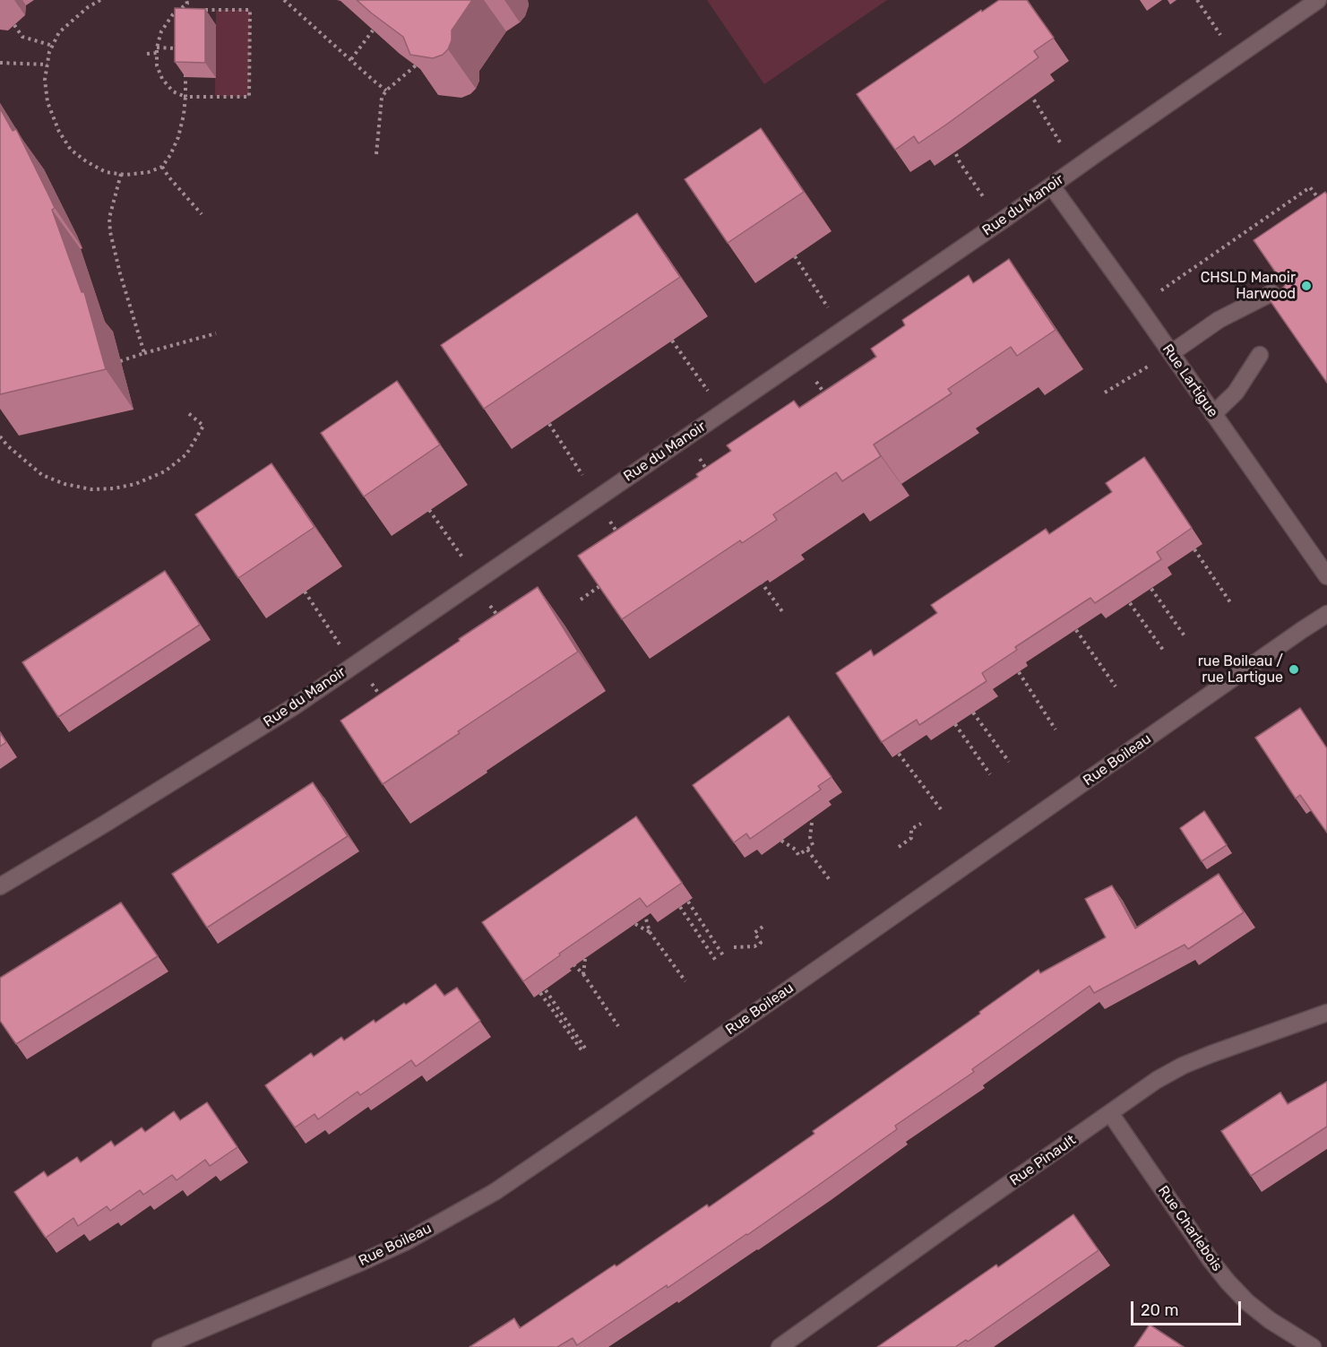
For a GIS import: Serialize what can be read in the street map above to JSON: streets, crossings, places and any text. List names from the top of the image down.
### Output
{
  "streets": {
    "street": [
      "Rue du Manoir",
      "Rue Lartigue",
      "Rue Boileau",
      "Rue Pinault",
      "Rue Charlebois"
    ]
  },
  "crossings": [
    ["Rue du Manoir", "Rue Lartigue"],
    ["Rue Pinault", "Rue Charlebois"]
  ],
  "places": ["CHSLD Manoir Harwood", "rue Boileau / rue Lartigue"],
  "scale_bar": "20 m"
}
